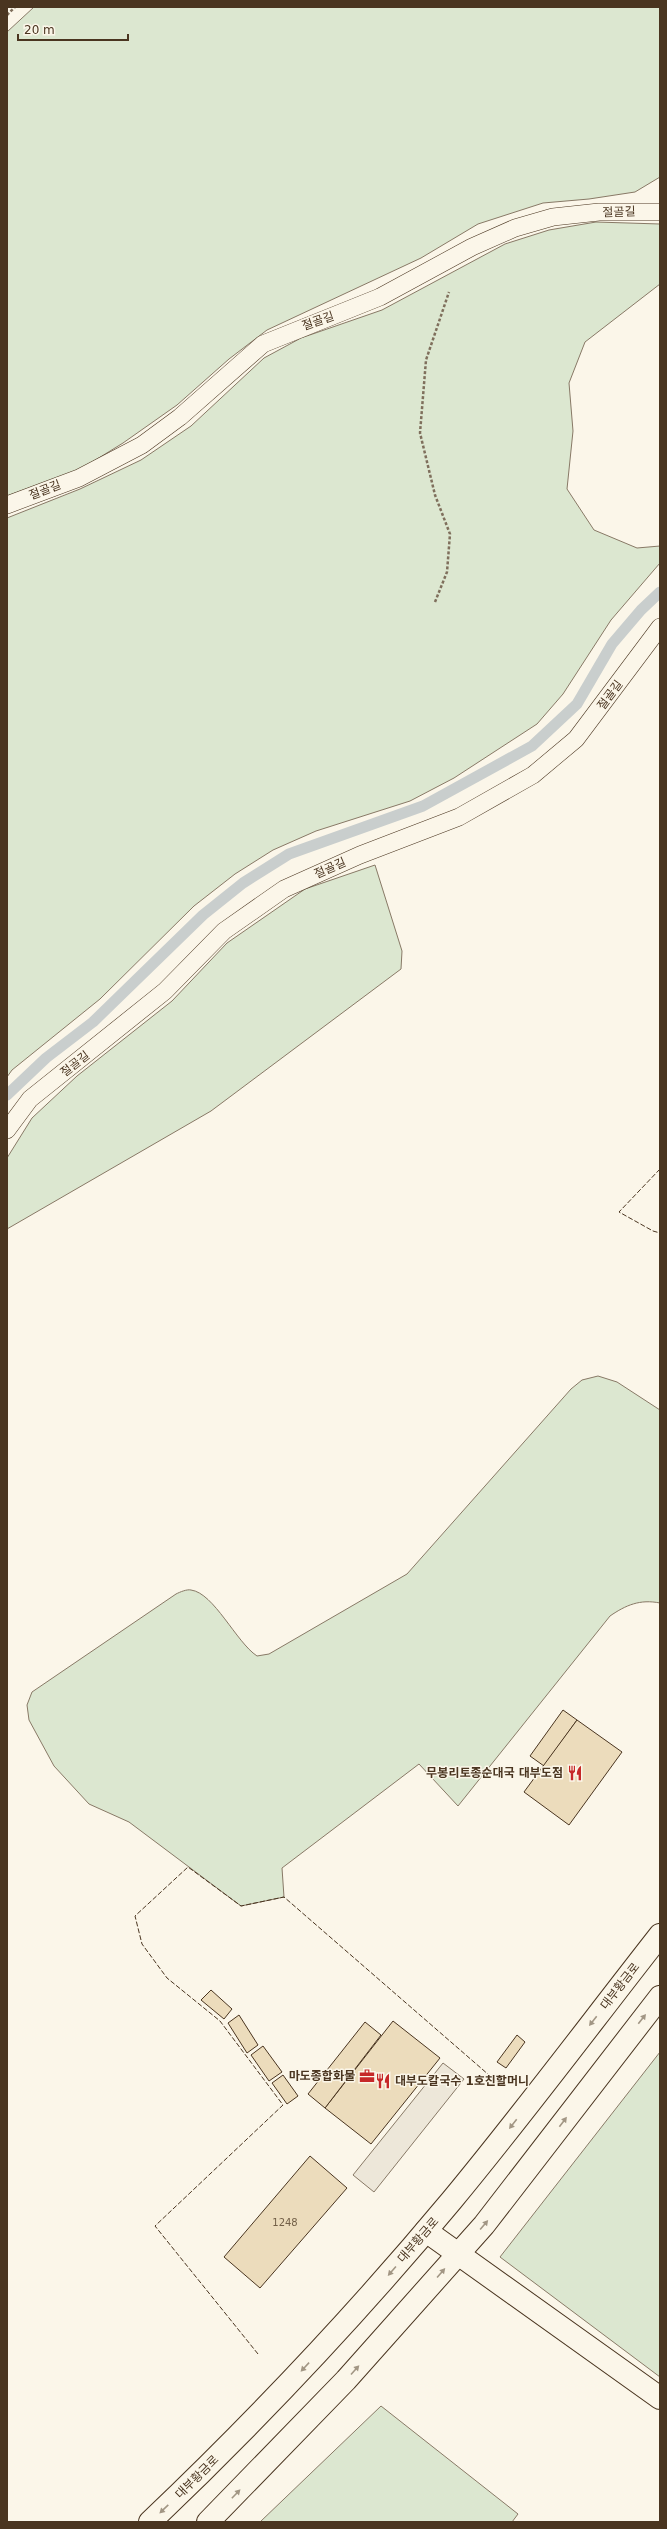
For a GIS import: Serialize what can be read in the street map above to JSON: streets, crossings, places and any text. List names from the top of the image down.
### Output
{
  "streets": {
    "main road": ["대부황금로"],
    "lane": ["절골길"]
  },
  "places": {
    "restaurant": ["무봉리토종순대국 대부도점", "대부도칼국수 1호친할머니"],
    "office": ["마도종합화물"]
  },
  "house_numbers": ["1248"],
  "scale_bar": "20 m"
}
